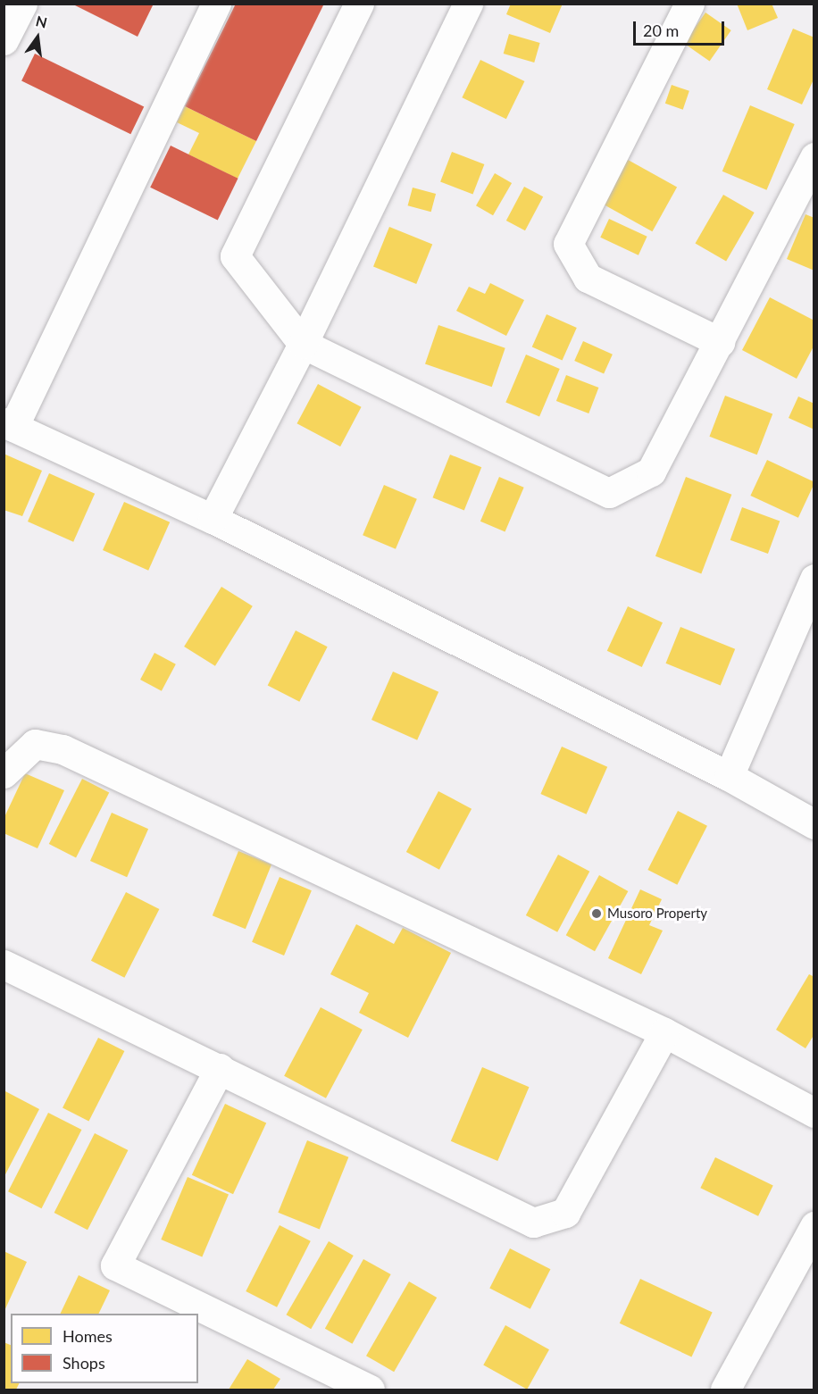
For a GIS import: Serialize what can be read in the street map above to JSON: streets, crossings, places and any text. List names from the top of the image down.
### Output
{
  "places": ["Musoro Property"],
  "legend": ["Homes", "Shops"],
  "scale_bar": "20 m",
  "north": "top"
}
